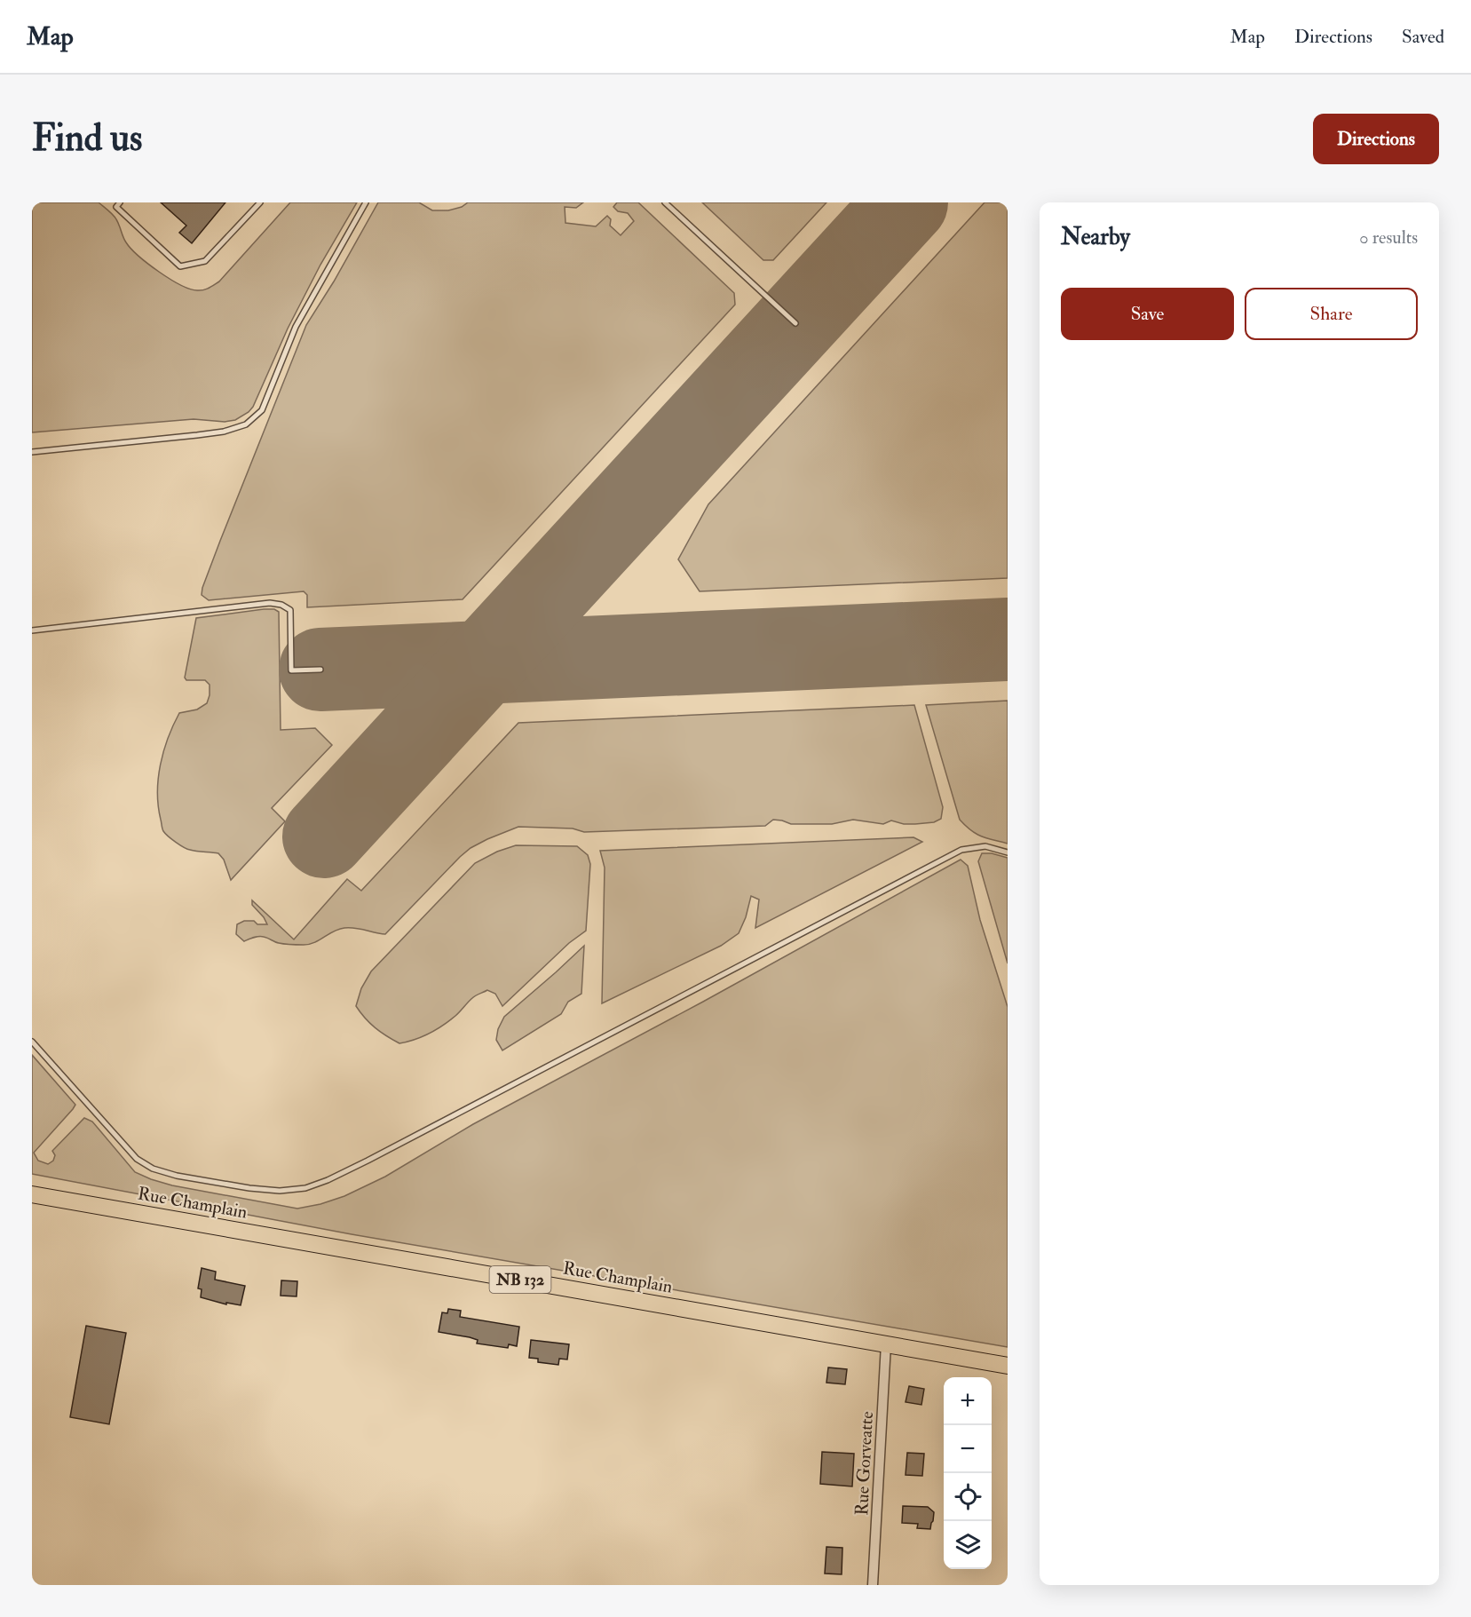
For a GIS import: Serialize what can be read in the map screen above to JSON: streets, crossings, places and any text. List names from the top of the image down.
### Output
{
  "streets": {
    "main road": ["Rue Champlain", "NB 132"],
    "street": ["Rue Gorveatte"]
  },
  "crossings": [
    ["Rue Champlain", "Rue Gorveatte"]
  ],
  "page": {
    "header": "Map",
    "nav": ["Map", "Directions", "Saved"],
    "buttons": [
      "Directions",
      ["Save", "Share"]
    ],
    "title": "Find us",
    "heading": ["Nearby", "0 results"],
    "map_buttons": ["+", "−"]
  }
}
